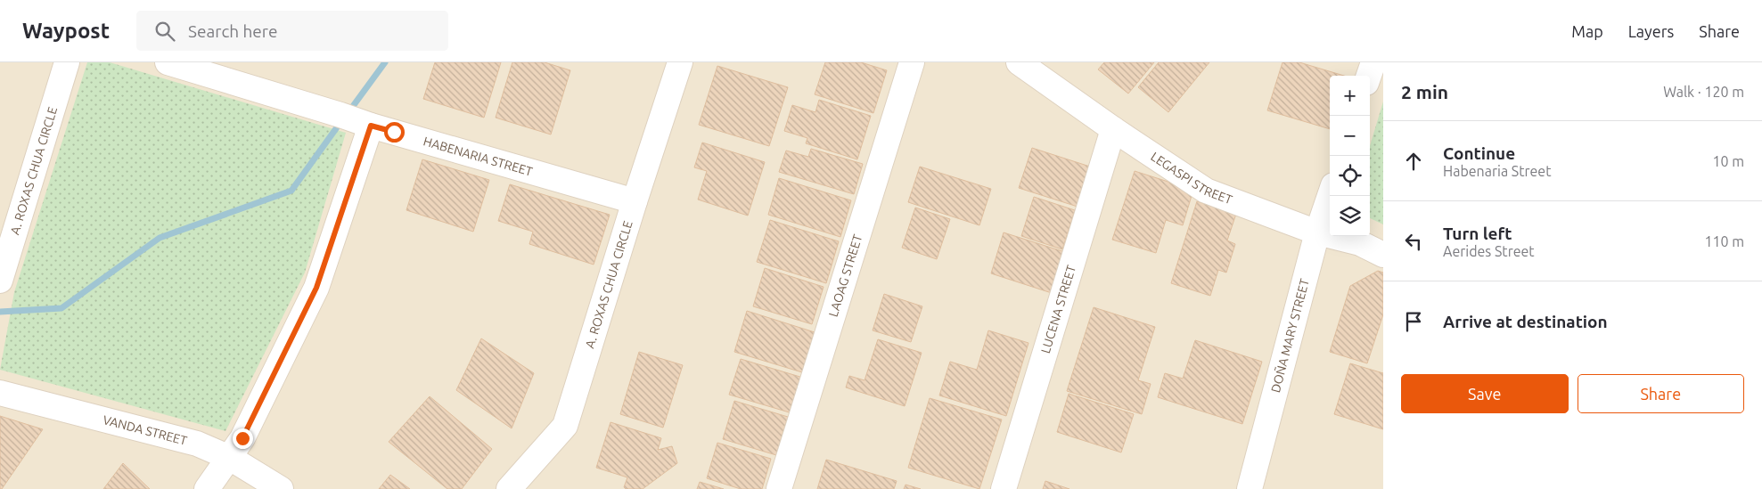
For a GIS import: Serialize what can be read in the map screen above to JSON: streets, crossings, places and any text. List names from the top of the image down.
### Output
{
  "streets": {
    "street": [
      "HABENARIA STREET",
      "A. ROXAS CHUA CIRCLE",
      "LEGASPI STREET",
      "LAOAG STREET",
      "LUCENA STREET",
      "DOÑA MARY STREET",
      "VANDA STREET"
    ]
  },
  "crossings": [
    ["HABENARIA STREET", "A. ROXAS CHUA CIRCLE"],
    ["LEGASPI STREET", "LUCENA STREET"],
    ["LEGASPI STREET", "DOÑA MARY STREET"]
  ],
  "page": {
    "header": "Waypost",
    "search": "Search here",
    "nav": ["Map", "Layers", "Share"],
    "heading": ["2 min", "Walk · 120 m"],
    "map_buttons": ["+", "−"],
    "list": [
      ["Continue", "Habenaria Street", "10 m"],
      ["Turn left", "Aerides Street", "110 m"],
      "Arrive at destination"
    ],
    "buttons": ["Save", "Share"]
  }
}
